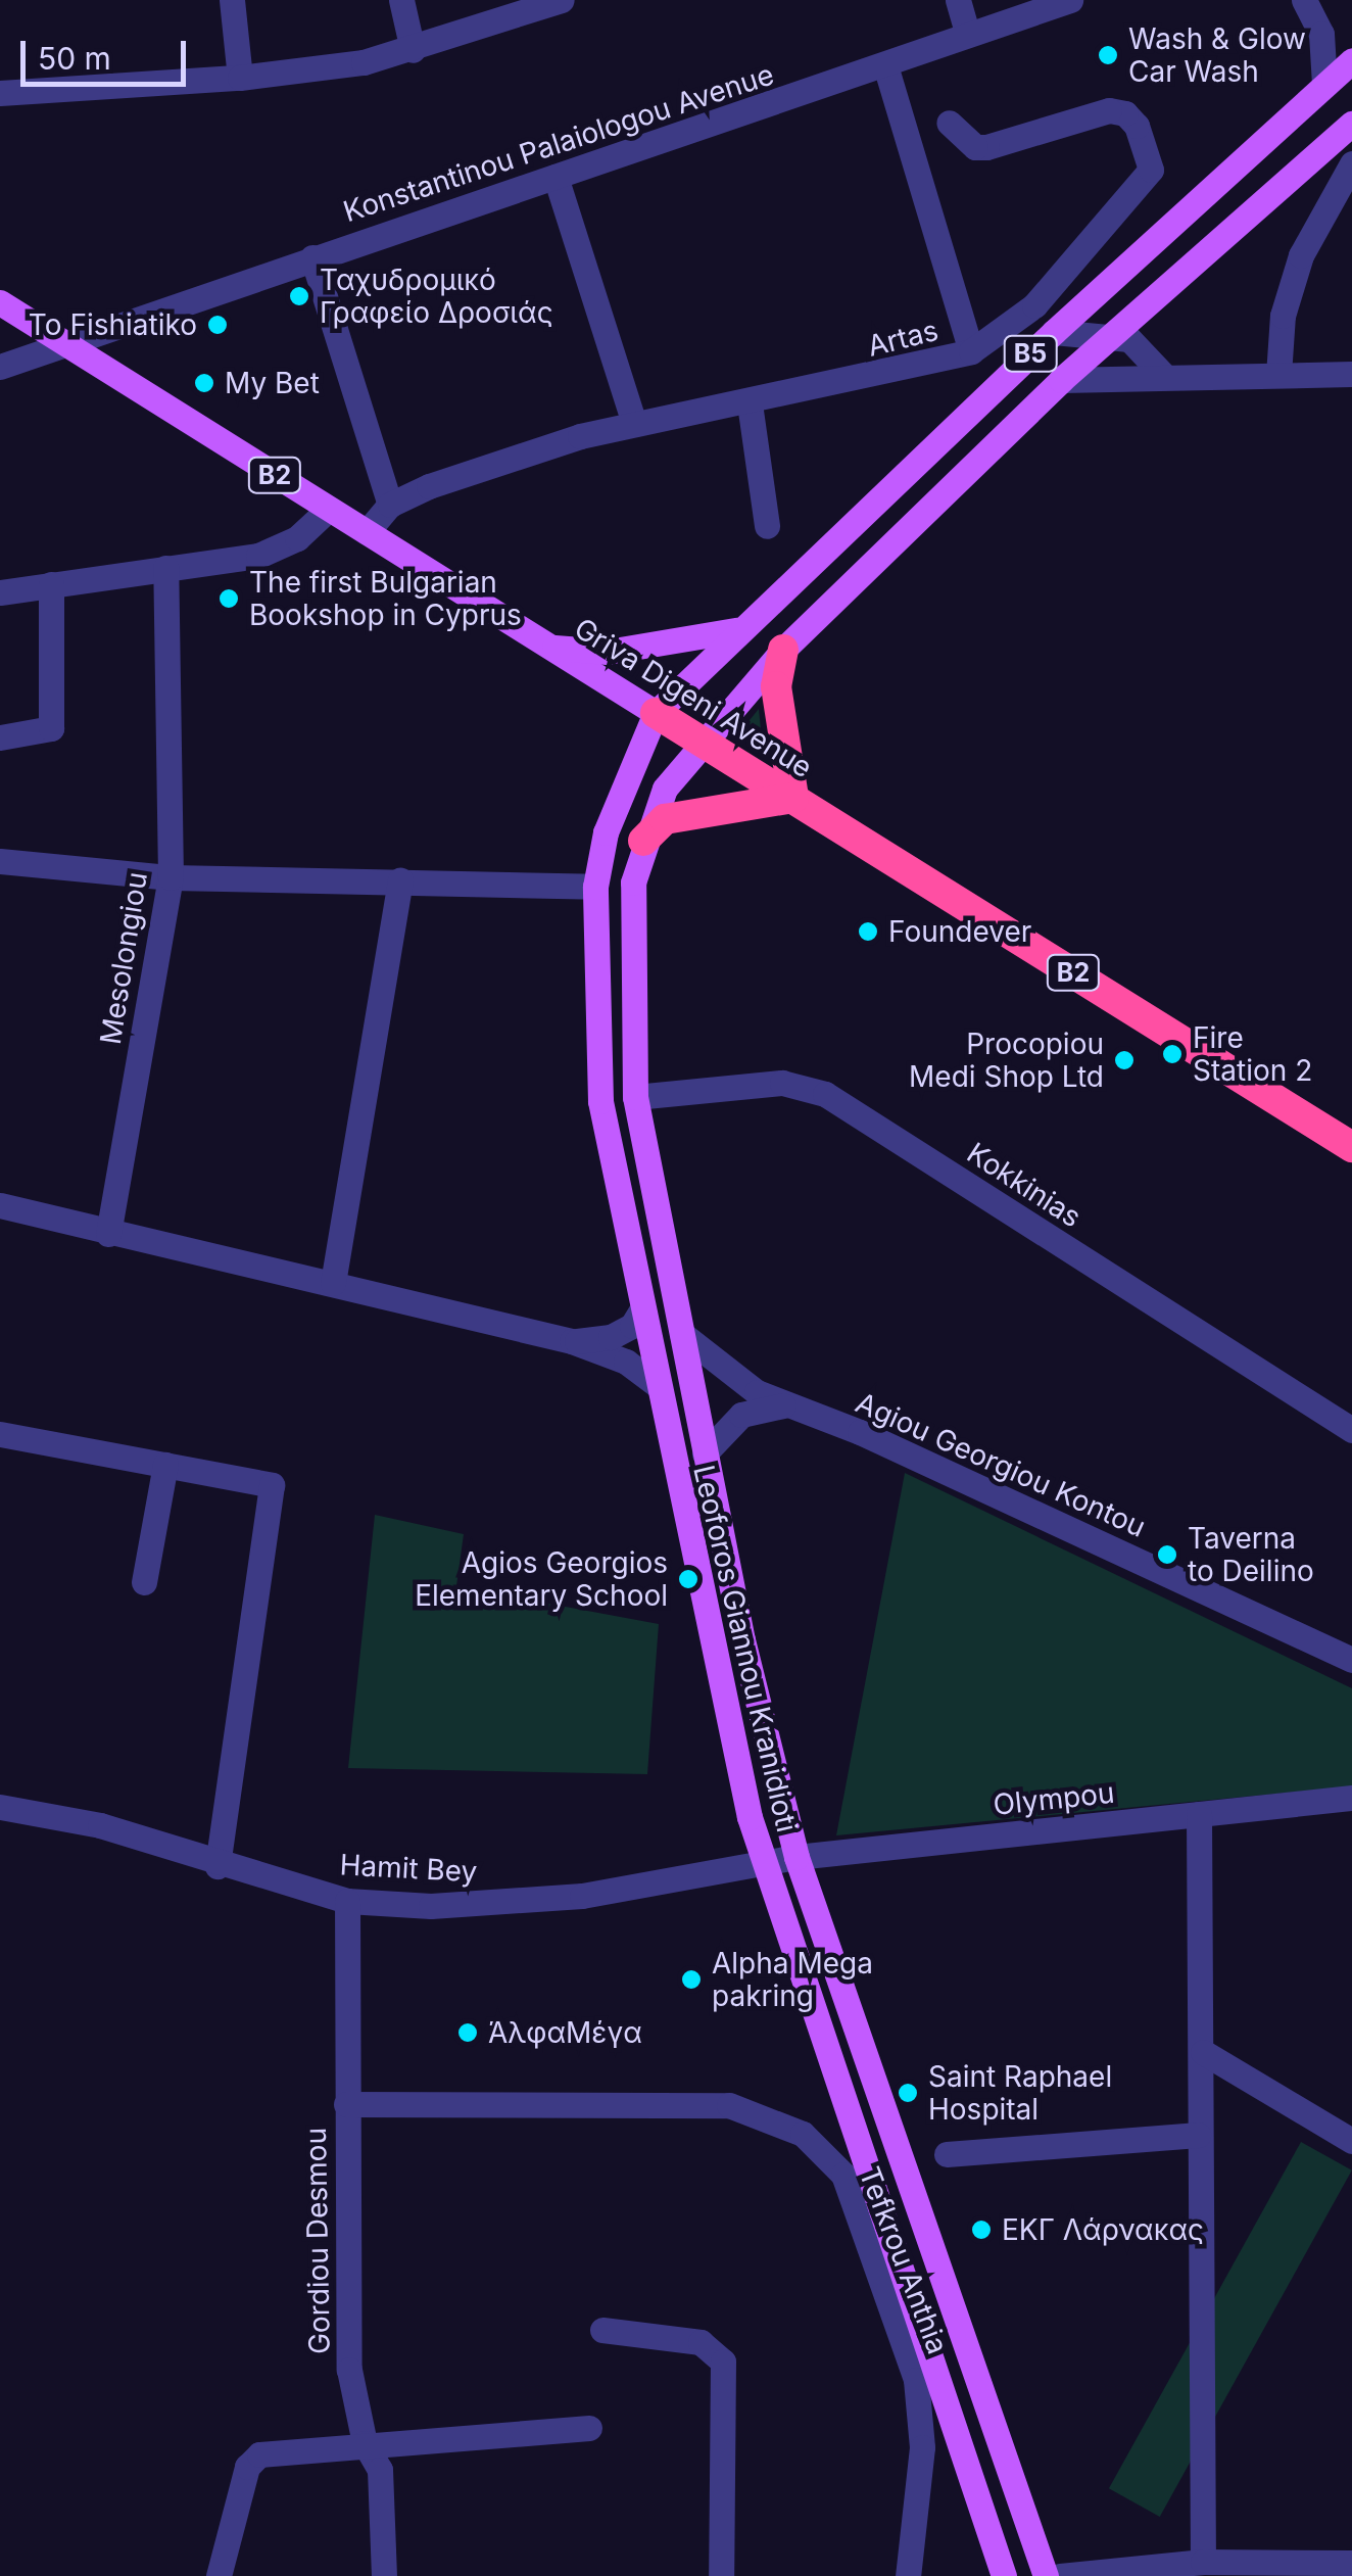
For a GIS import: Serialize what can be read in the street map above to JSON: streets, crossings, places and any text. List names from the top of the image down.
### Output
{
  "streets": {
    "highway": ["B2", "Griva Digeni Avenue"],
    "main road": ["B5", "Leoforos Giannou Kranidioti"],
    "street": [
      "Konstantinou Palaiologou Avenue",
      "Artas",
      "Mesolongiou",
      "Kokkinias",
      "Agiou Georgiou Kontou",
      "Olympou",
      "Hamit Bey",
      "Gordiou Desmou",
      "Tefkrou Anthia"
    ]
  },
  "crossings": [
    ["Konstantinou Palaiologou Avenue", "Griva Digeni Avenue"],
    ["Artas", "Griva Digeni Avenue"],
    ["B5", "Griva Digeni Avenue"],
    ["B5", "Leoforos Giannou Kranidioti"],
    ["Griva Digeni Avenue", "Leoforos Giannou Kranidioti"],
    ["Kokkinias", "Leoforos Giannou Kranidioti"],
    ["Agiou Georgiou Kontou", "Leoforos Giannou Kranidioti"],
    ["Leoforos Giannou Kranidioti", "Olympou"],
    ["Leoforos Giannou Kranidioti", "Hamit Bey"],
    ["Olympou", "Hamit Bey"],
    ["Hamit Bey", "Gordiou Desmou"],
    ["Gordiou Desmou", "Tefkrou Anthia"]
  ],
  "places": [
    "Wash & Glow Car Wash",
    "Ταχυδρομικό Γραφείο Δροσιάς",
    "To Fishiatiko",
    "My Bet",
    "The first Bulgarian Bookshop in Cyprus",
    "Foundever",
    "Fire Station 2",
    "Procopiou Medi Shop Ltd",
    "Taverna to Deilino",
    "Agios Georgios Elementary School",
    "Alpha Mega pakring",
    "ΆλφαΜέγα",
    "Saint Raphael Hospital",
    "ΕΚΓ Λάρνακας"
  ],
  "scale_bar": "50 m"
}
